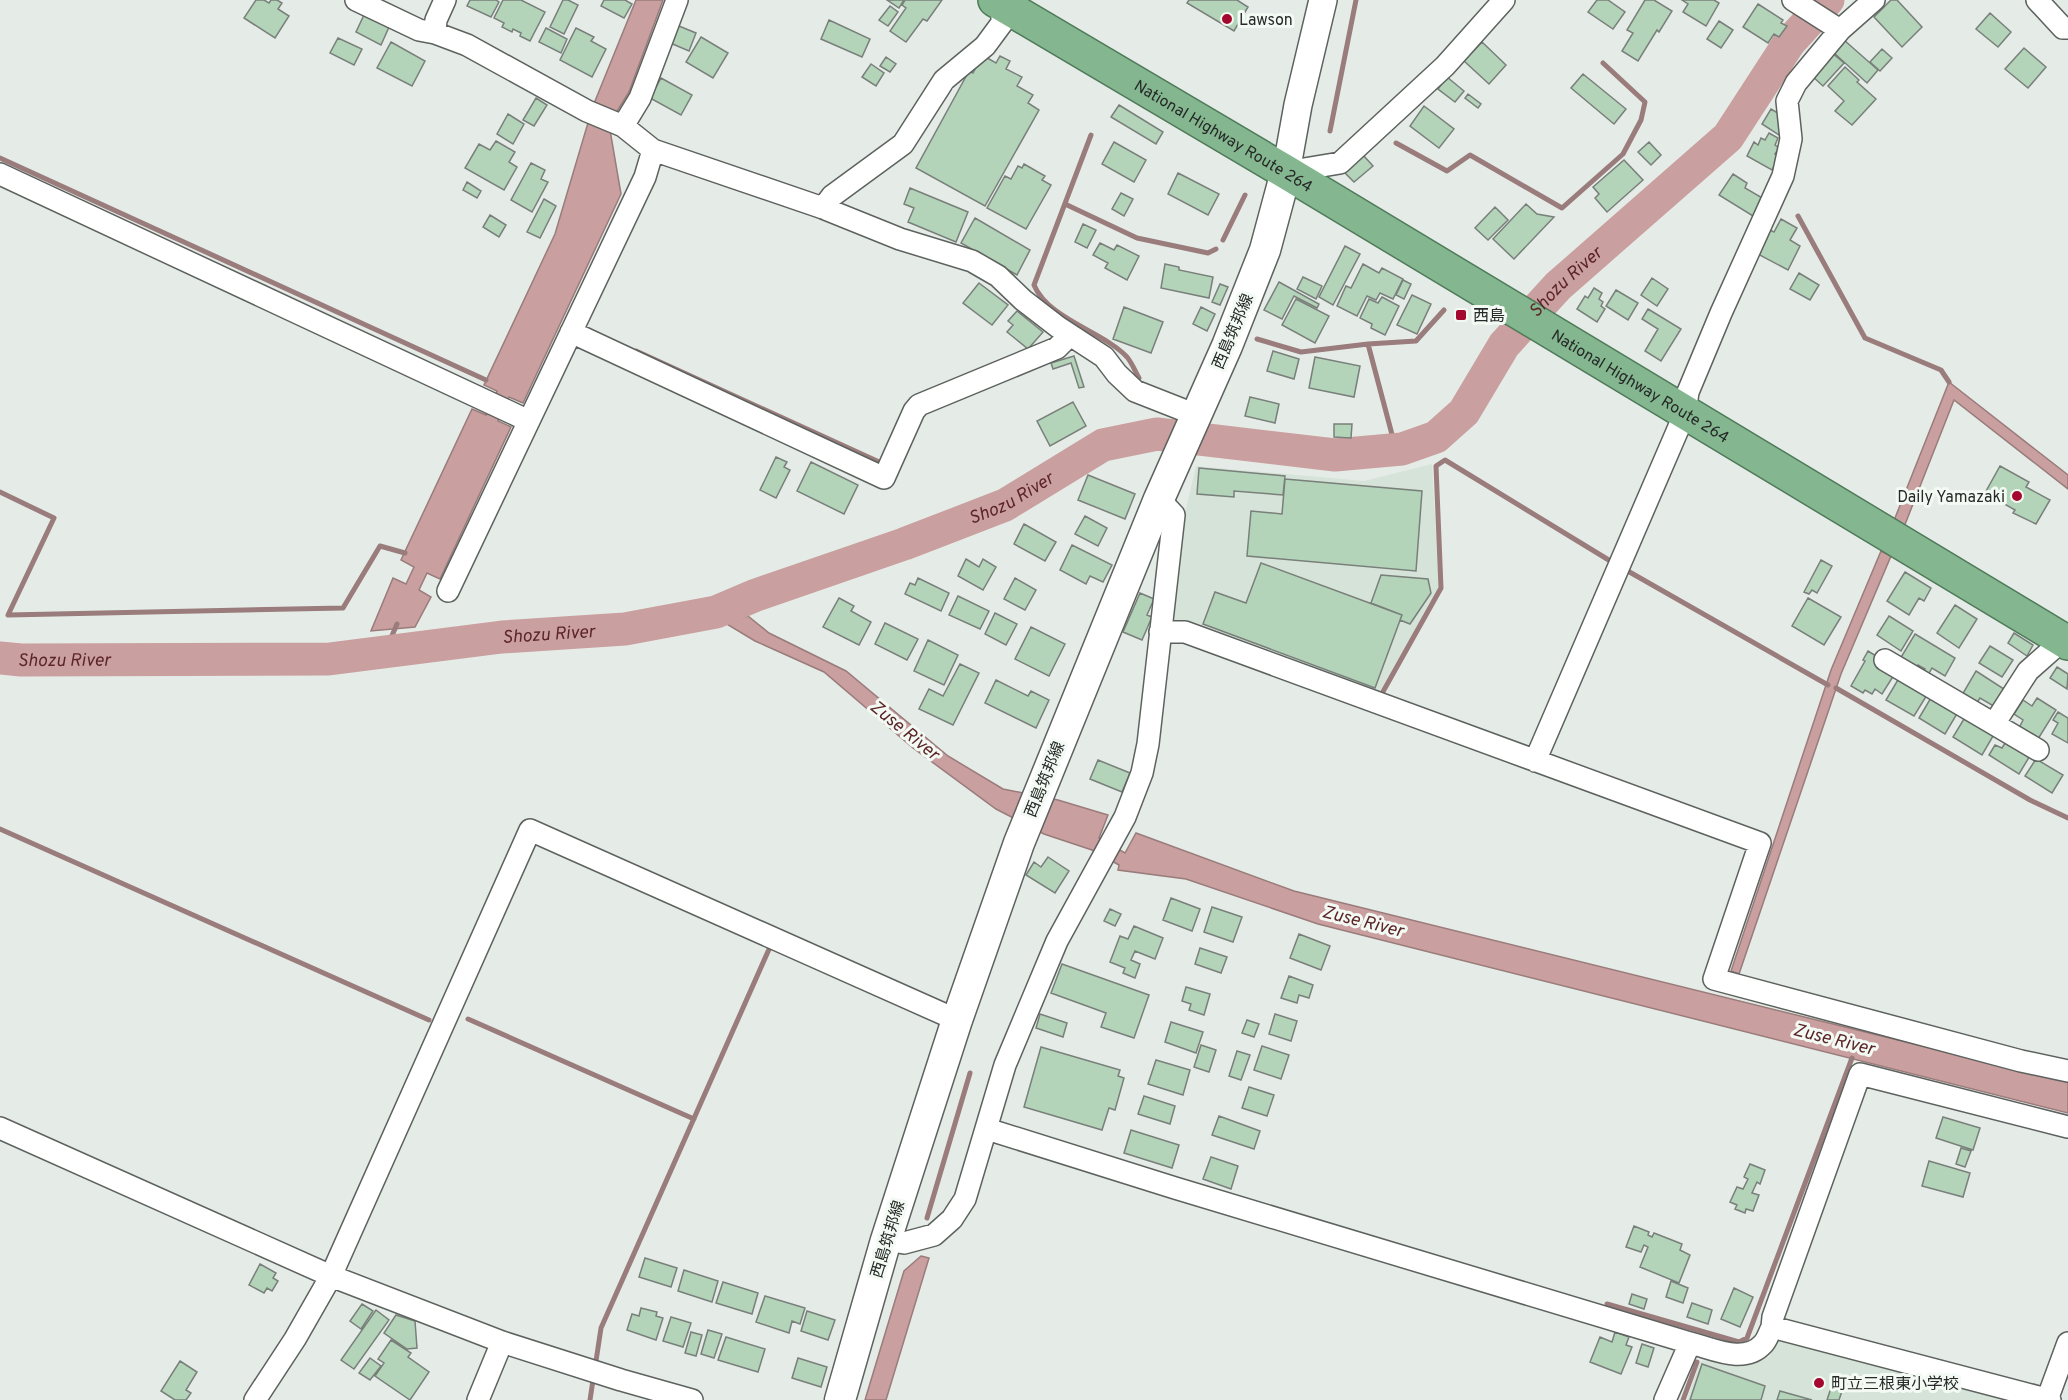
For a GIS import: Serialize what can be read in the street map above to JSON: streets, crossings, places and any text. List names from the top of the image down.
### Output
{
  "streets": {
    "highway": ["National Highway Route 264"],
    "main road": ["西島筑邦線"]
  },
  "crossings": [
    ["National Highway Route 264", "西島筑邦線"]
  ],
  "water": ["Shozu River", "Zuse River"],
  "places": {
    "other": ["Lawson", "Daily Yamazaki", "町立三根東小学校"],
    "transit": ["西島"]
  }
}
